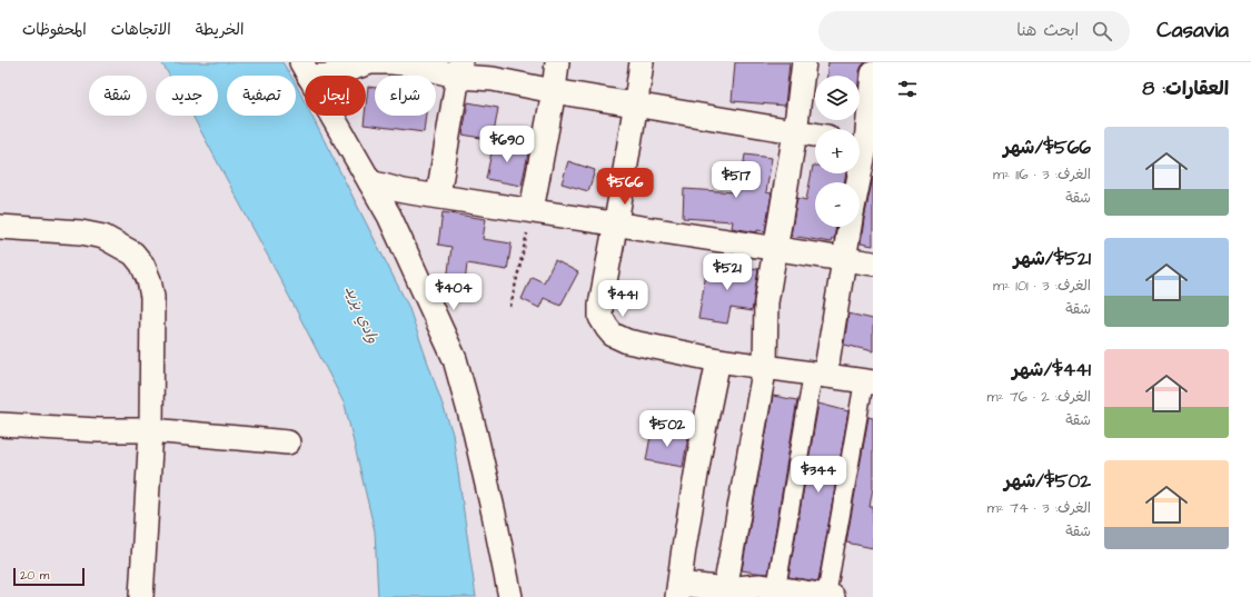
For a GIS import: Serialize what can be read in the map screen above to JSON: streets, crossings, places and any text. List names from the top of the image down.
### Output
{
  "water": ["وادي يزيد"],
  "scale_bar": "20 m",
  "page": {
    "header": "Casavia",
    "search": "ابحث هنا",
    "nav": ["الخريطة", "الاتجاهات", "المحفوظات"],
    "heading": "العقارات: 8",
    "map_buttons": ["+", "−"],
    "chip": [
      "شراء",
      "إيجار",
      "تصفية",
      "جديد",
      "شقة"
    ],
    "list": [
      {
        "name": "$566/شهر",
        "note": "الغرف: 3 · 116 m² · شقة"
      },
      {
        "name": "$521/شهر",
        "note": "الغرف: 3 · 101 m² · شقة"
      },
      {
        "name": "$441/شهر",
        "note": "الغرف: 2 · 76 m² · شقة"
      },
      {
        "name": "$502/شهر",
        "note": "الغرف: 3 · 74 m² · شقة"
      }
    ],
    "price": [
      "$690",
      "$517",
      "$566",
      "$521",
      "$404",
      "$441",
      "$502",
      "$344"
    ],
    "scale": "20 m"
  }
}
